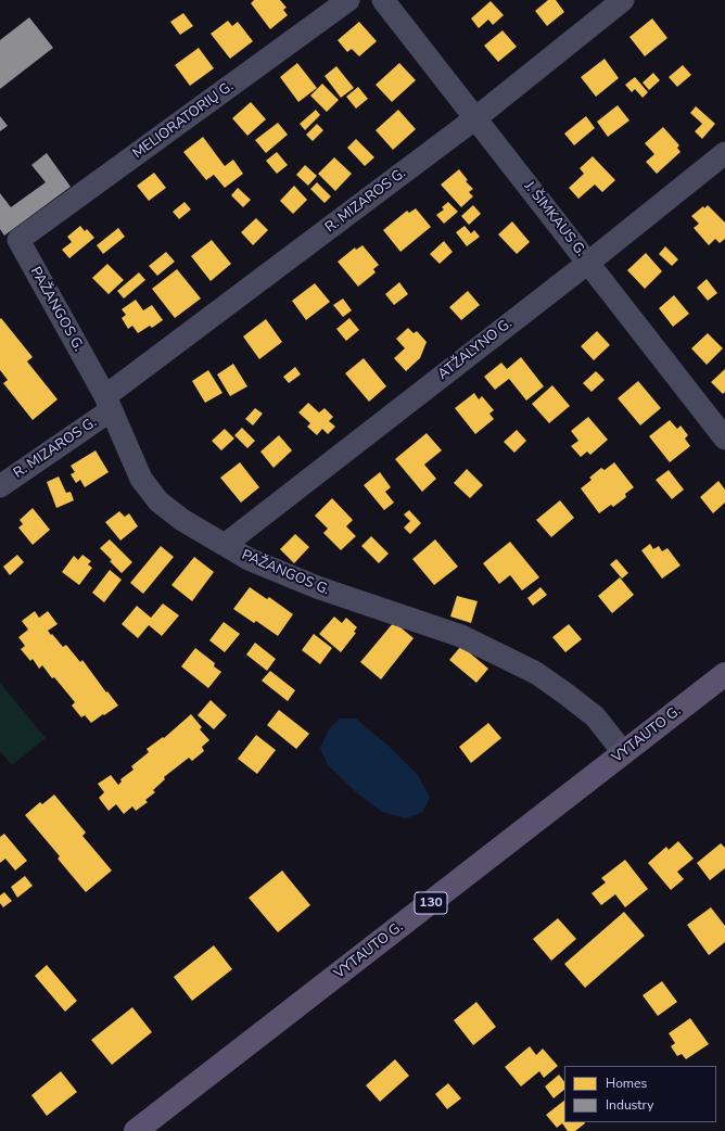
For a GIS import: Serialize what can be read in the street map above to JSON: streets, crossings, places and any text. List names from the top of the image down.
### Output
{
  "streets": {
    "main road": ["VYTAUTO G.", "130"],
    "street": [
      "MELIORATORIŲ G.",
      "R. MIZAROS G.",
      "J. ŠIMKAUS G.",
      "PAŽANGOS G.",
      "ATŽALYNO G."
    ]
  },
  "crossings": [
    ["MELIORATORIŲ G.", "PAŽANGOS G."],
    ["R. MIZAROS G.", "J. ŠIMKAUS G."],
    ["R. MIZAROS G.", "PAŽANGOS G."],
    ["J. ŠIMKAUS G.", "ATŽALYNO G."],
    ["PAŽANGOS G.", "ATŽALYNO G."],
    ["PAŽANGOS G.", "VYTAUTO G."]
  ],
  "legend": ["Homes", "Industry"]
}
